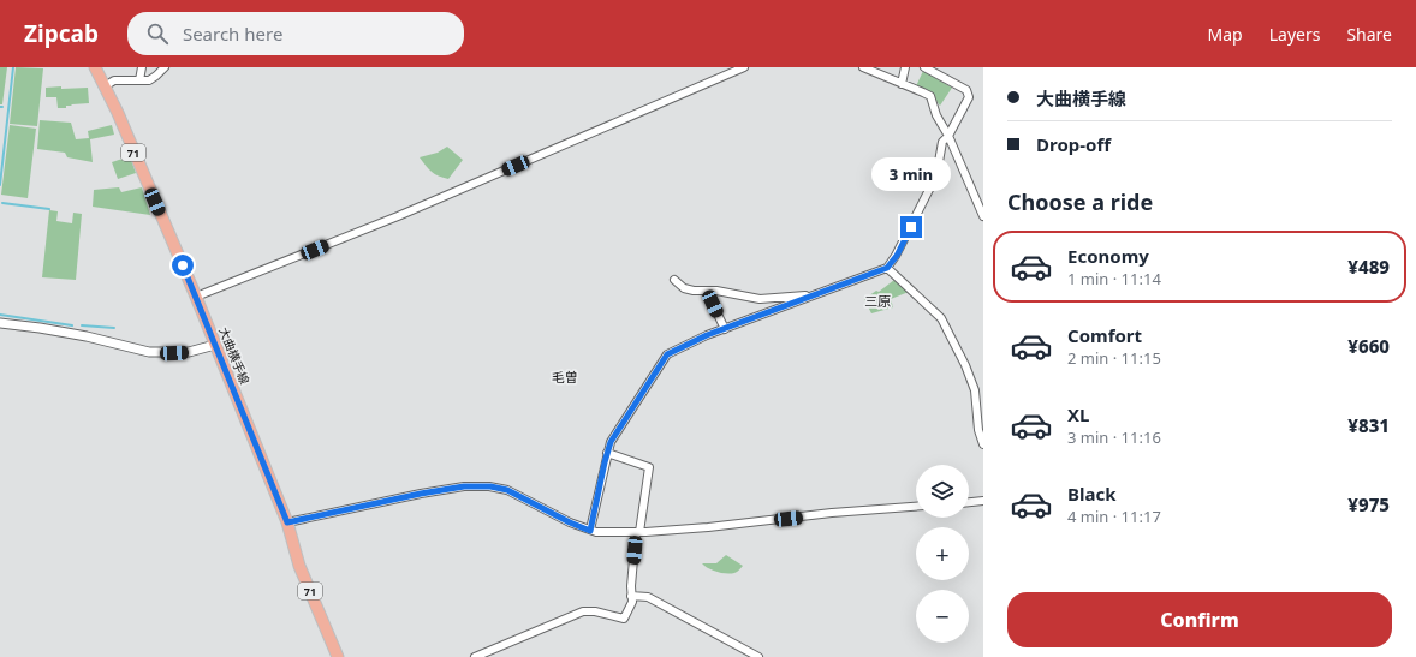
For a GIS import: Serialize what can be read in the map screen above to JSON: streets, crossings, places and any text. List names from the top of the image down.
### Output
{
  "streets": {
    "main road": ["71", "大曲横手線"]
  },
  "districts": ["三原", "毛曽"],
  "page": {
    "header": "Zipcab",
    "search": "Search here",
    "nav": ["Map", "Layers", "Share"],
    "banner": ["大曲横手線", "Drop-off"],
    "bubble": "3 min",
    "heading": "Choose a ride",
    "list": [
      {
        "name": "Economy",
        "note": "1 min · 11:14",
        "value": "¥489"
      },
      {
        "name": "Comfort",
        "note": "2 min · 11:15",
        "value": "¥660"
      },
      {
        "name": "XL",
        "note": "3 min · 11:16",
        "value": "¥831"
      },
      {
        "name": "Black",
        "note": "4 min · 11:17",
        "value": "¥975"
      }
    ],
    "map_buttons": ["+", "−"],
    "buttons": "Confirm"
  }
}
